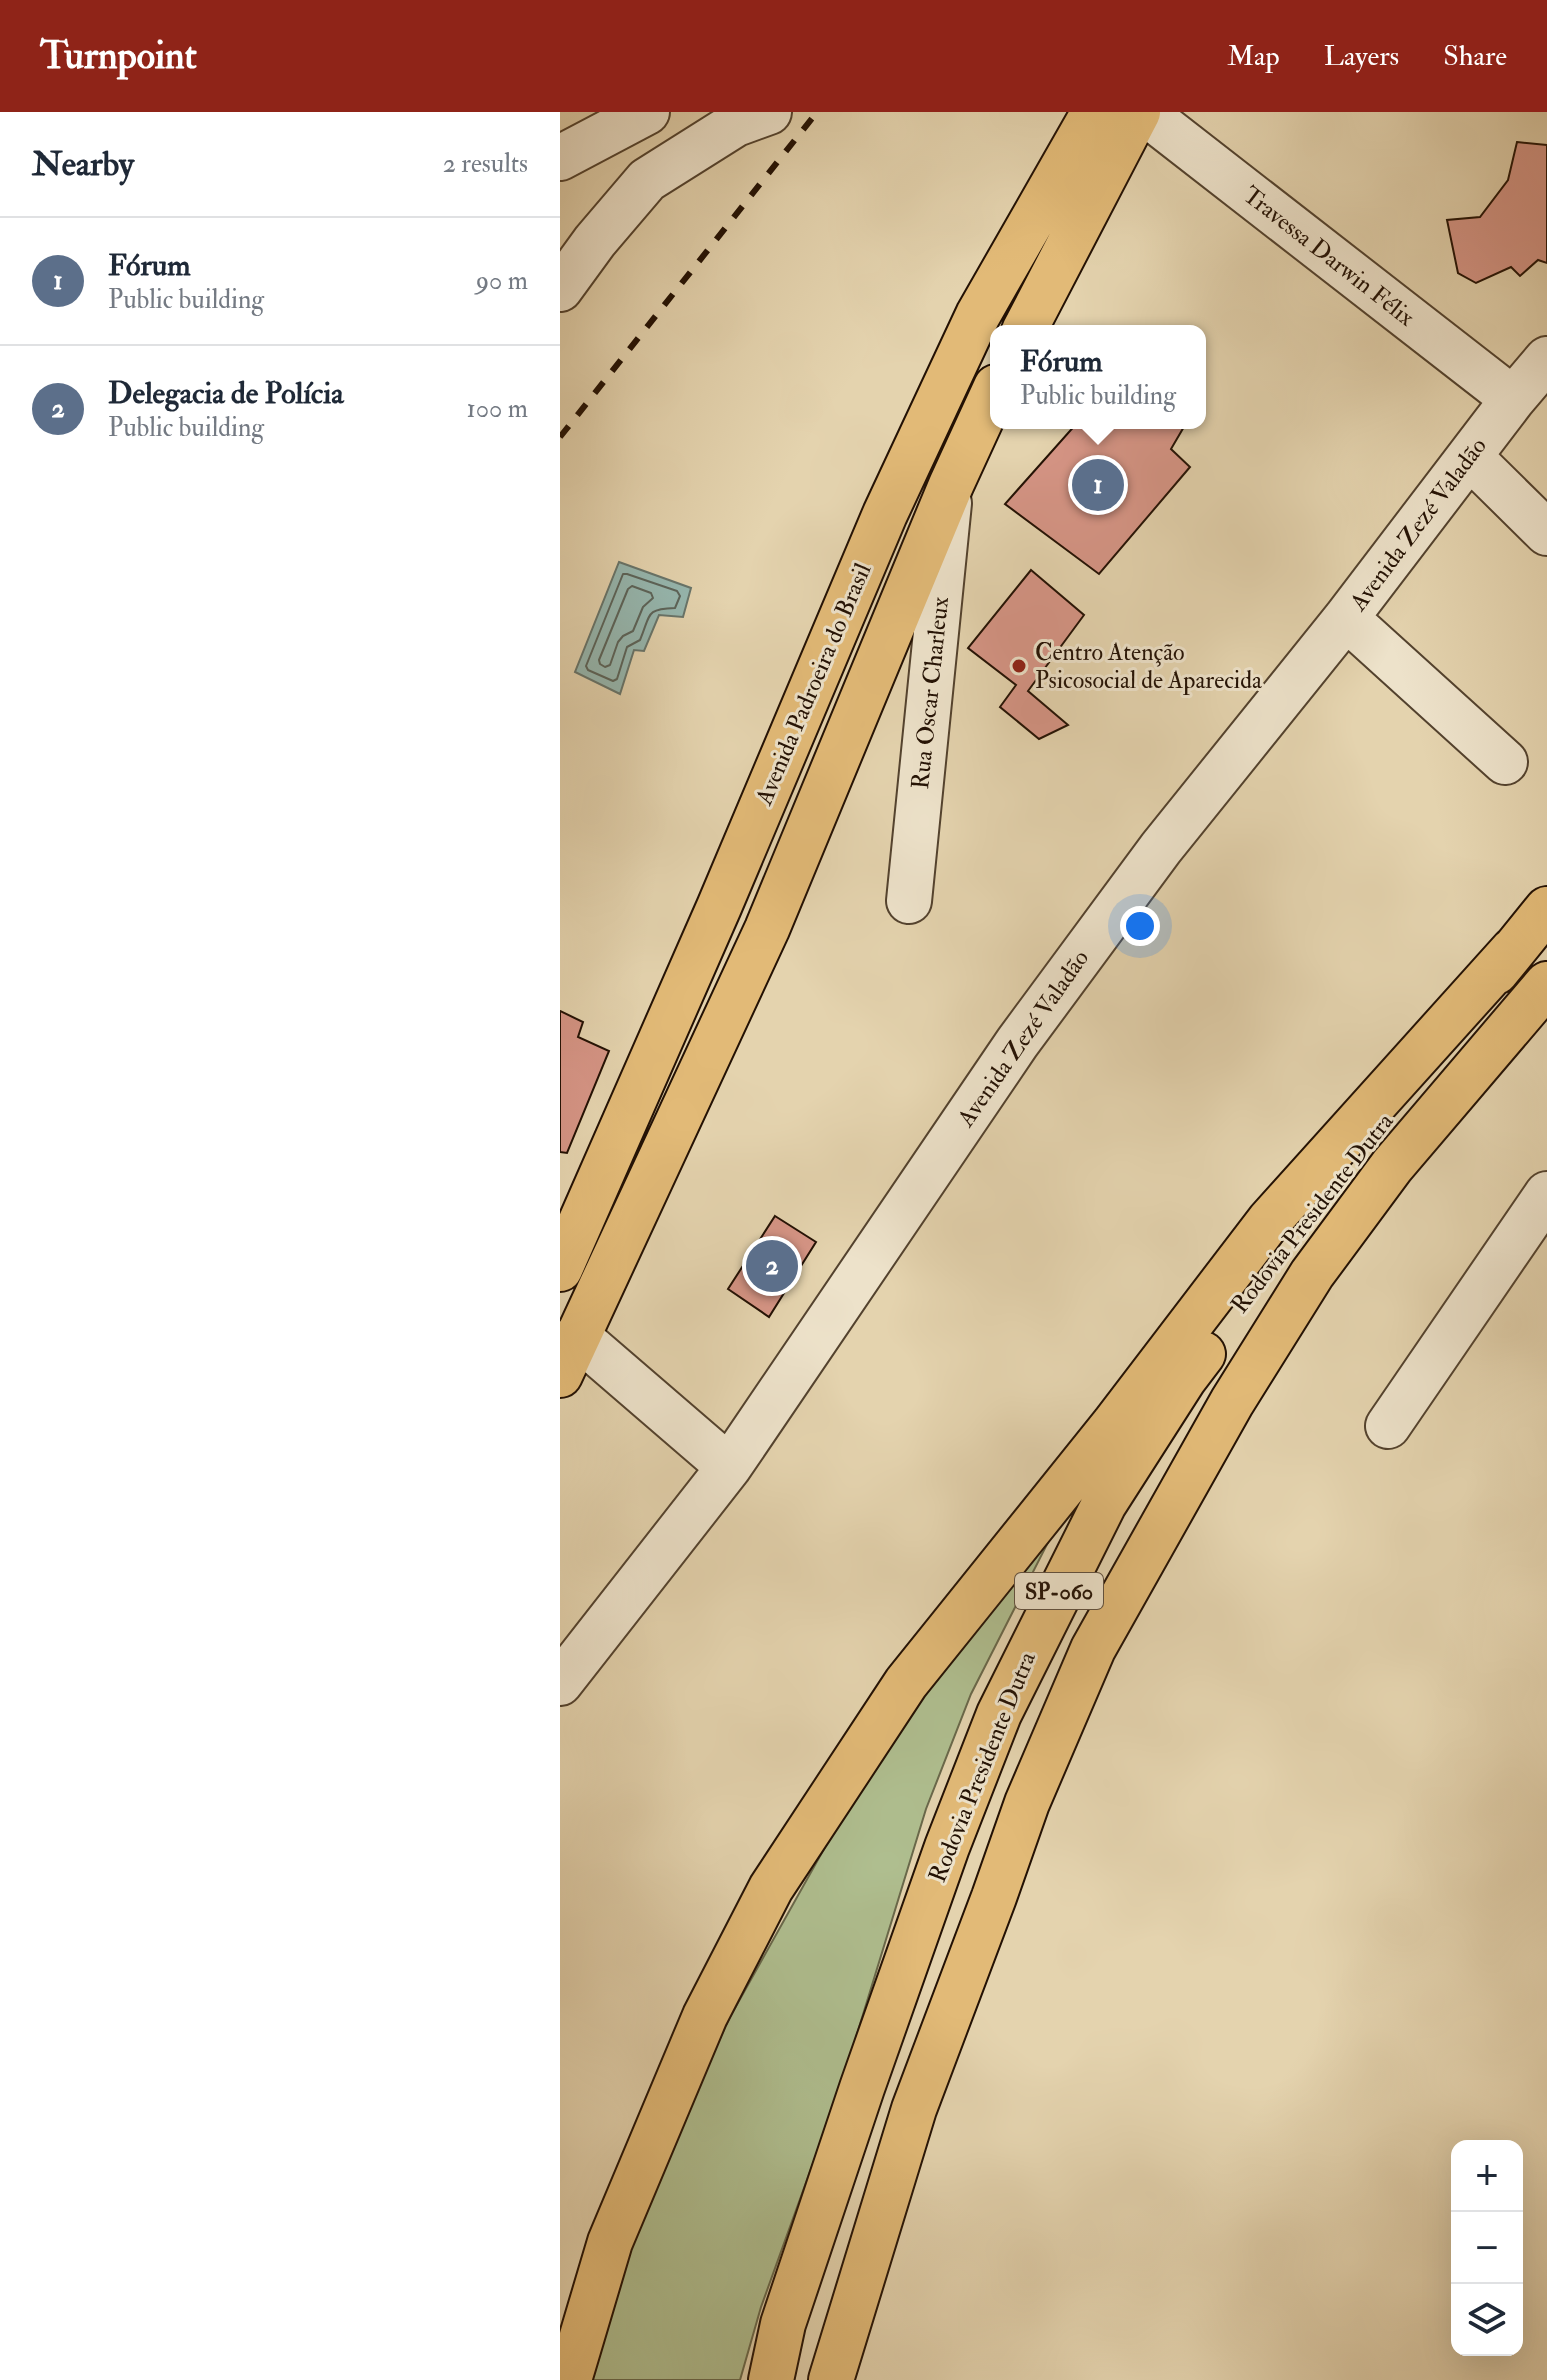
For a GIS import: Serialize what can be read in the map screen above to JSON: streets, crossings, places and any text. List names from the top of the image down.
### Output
{
  "streets": {
    "main road": ["Avenida Padroeira do Brasil", "Rodovia Presidente Dutra", "SP-060"],
    "street": ["Travessa Darwin Félix", "Avenida Zezé Valadão", "Rua Oscar Charleux"]
  },
  "crossings": [
    ["Travessa Darwin Félix", "Avenida Zezé Valadão"],
    ["Avenida Padroeira do Brasil", "Rua Oscar Charleux"]
  ],
  "places": ["Centro Atenção Psicosocial de Aparecida"],
  "page": {
    "header": "Turnpoint",
    "nav": ["Map", "Layers", "Share"],
    "heading": ["Nearby", "2 results"],
    "list": [
      {
        "mark": "1",
        "name": "Fórum",
        "note": "Public building",
        "value": "90 m"
      },
      {
        "mark": "2",
        "name": "Delegacia de Polícia",
        "note": "Public building",
        "value": "100 m"
      }
    ],
    "popup": ["Fórum", "Public building"],
    "pins": ["1", "2"],
    "map_buttons": ["+", "−"]
  }
}
